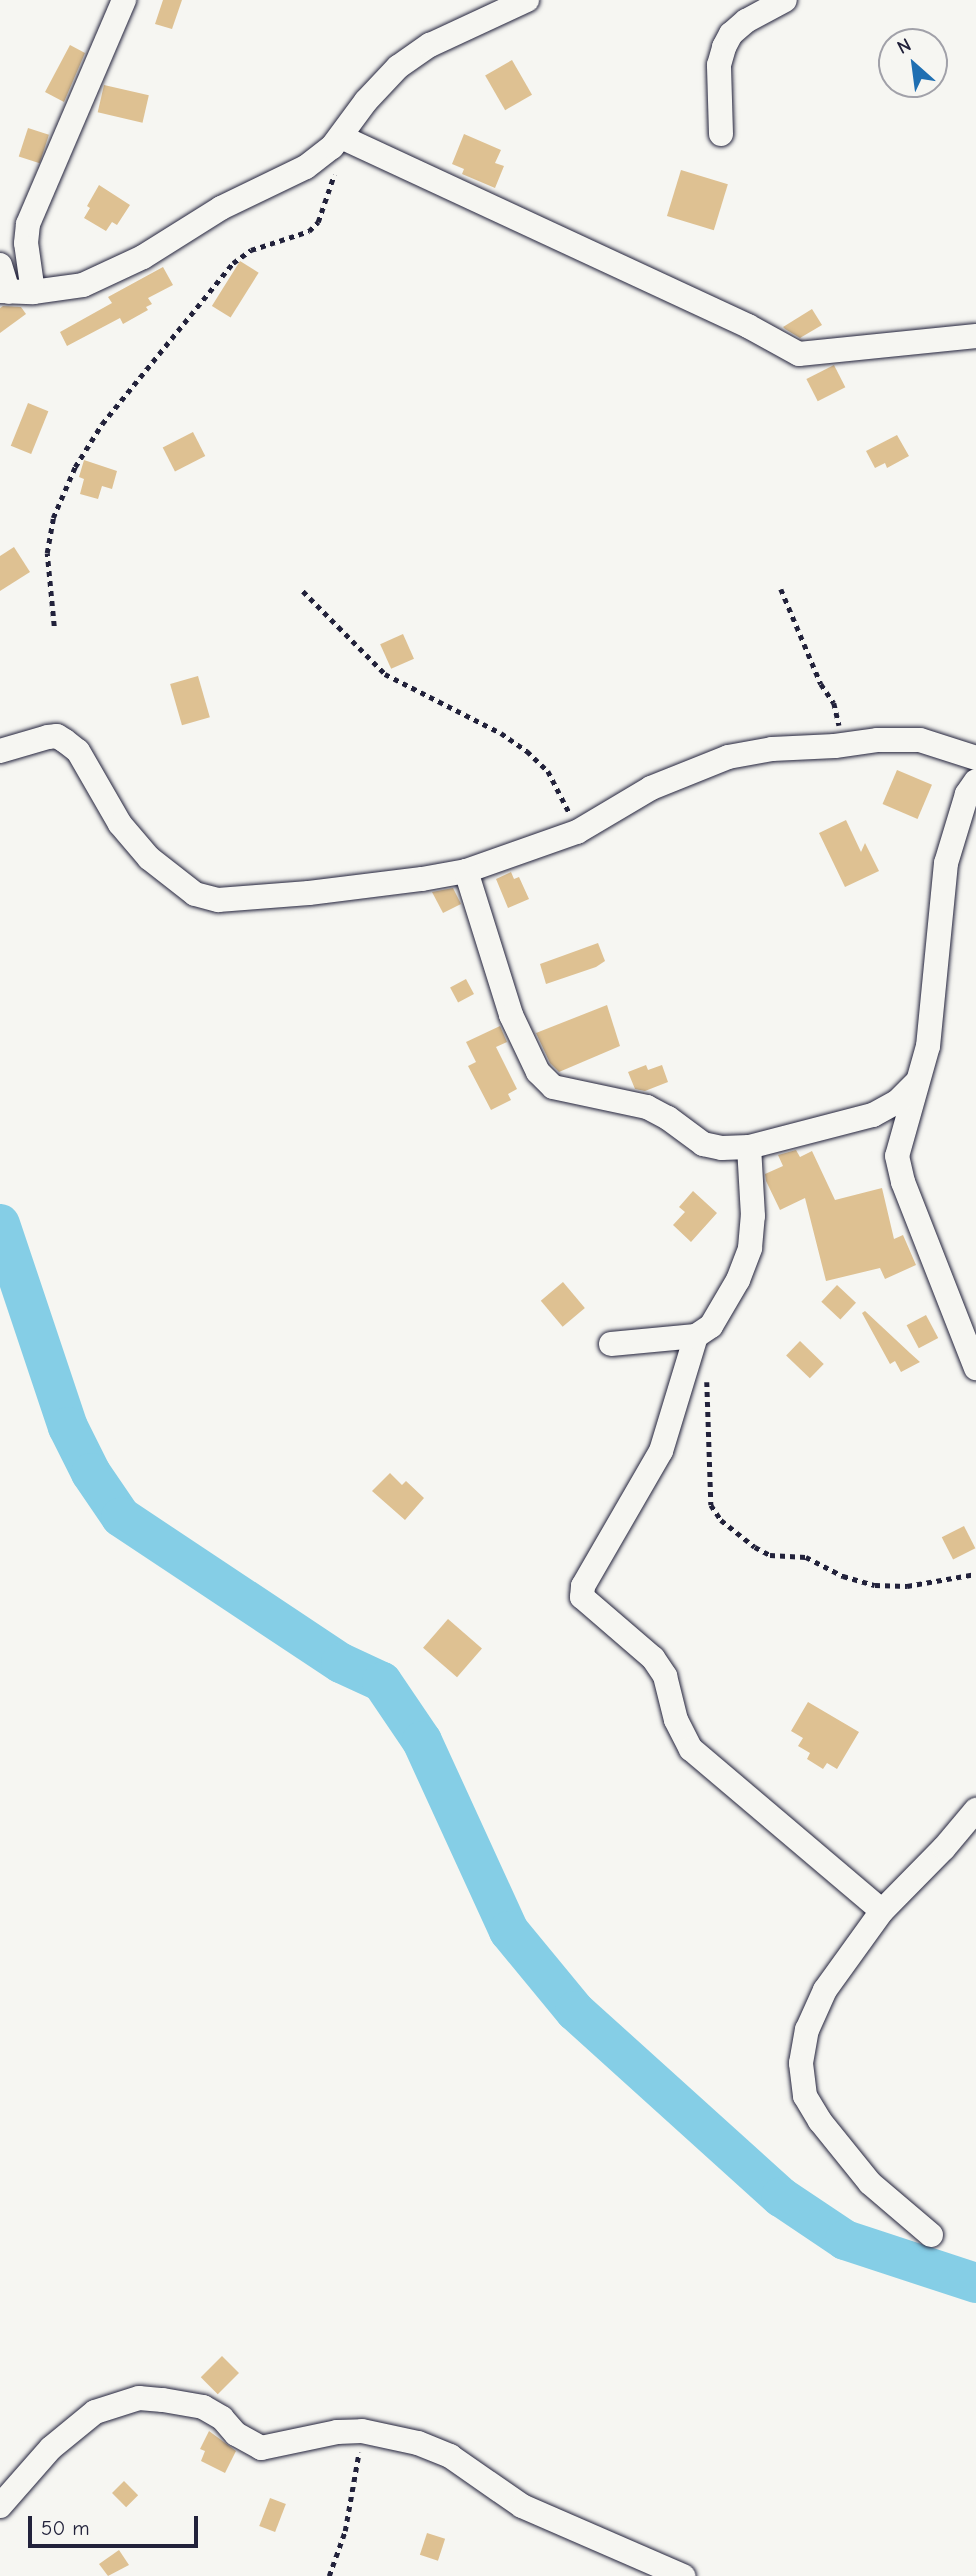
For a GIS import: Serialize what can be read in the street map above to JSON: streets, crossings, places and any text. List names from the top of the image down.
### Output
{
  "scale_bar": "50 m",
  "north": "top left"
}
